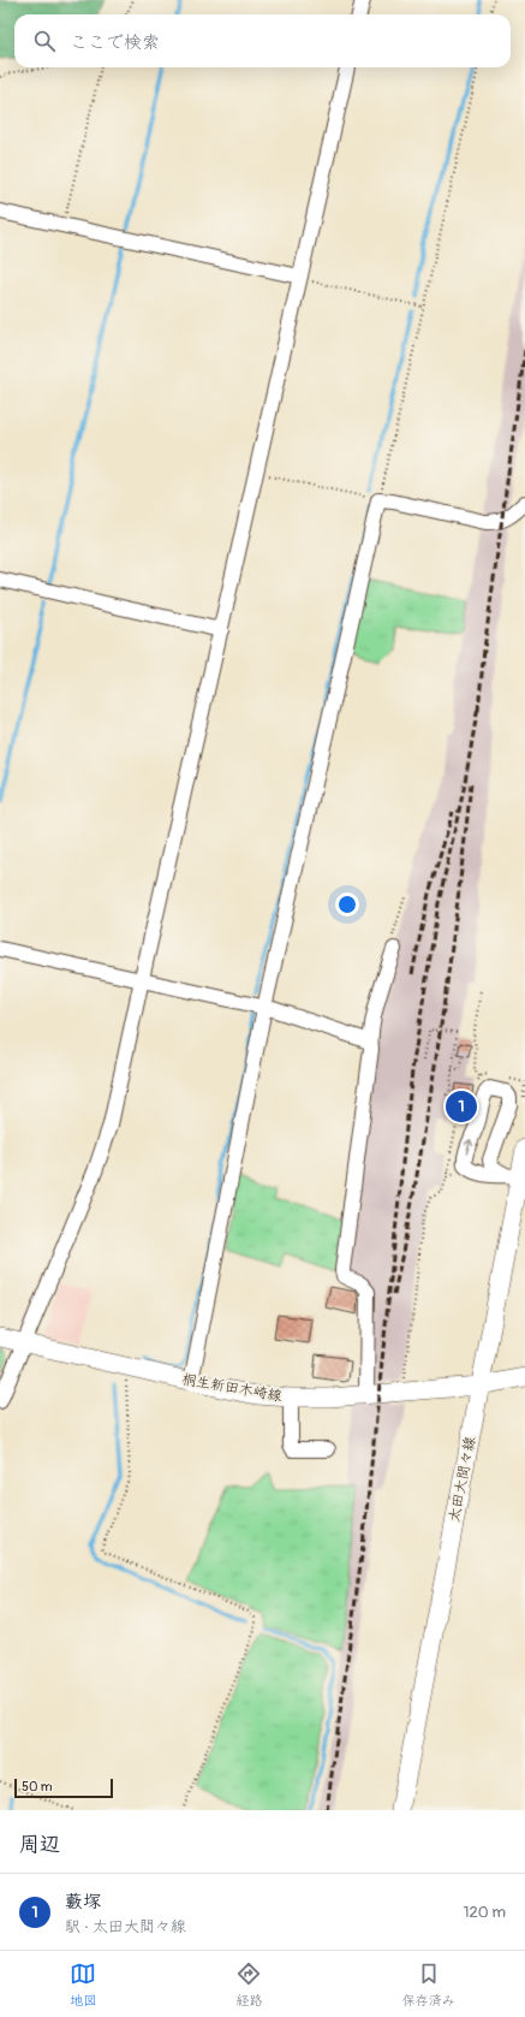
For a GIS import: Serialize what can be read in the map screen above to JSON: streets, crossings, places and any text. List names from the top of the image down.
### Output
{
  "streets": {
    "main road": ["桐生新田木崎線", "太田大間々線"]
  },
  "crossings": [
    ["桐生新田木崎線", "太田大間々線"]
  ],
  "scale_bar": "50 m",
  "page": {
    "search": "ここで検索",
    "pins": "1",
    "scale": "50 m",
    "heading": "周辺",
    "list": [
      {
        "mark": "1",
        "name": "藪塚",
        "note": "駅 · 太田大間々線",
        "value": "120 m"
      }
    ],
    "nav": ["地図", "経路", "保存済み"]
  }
}
